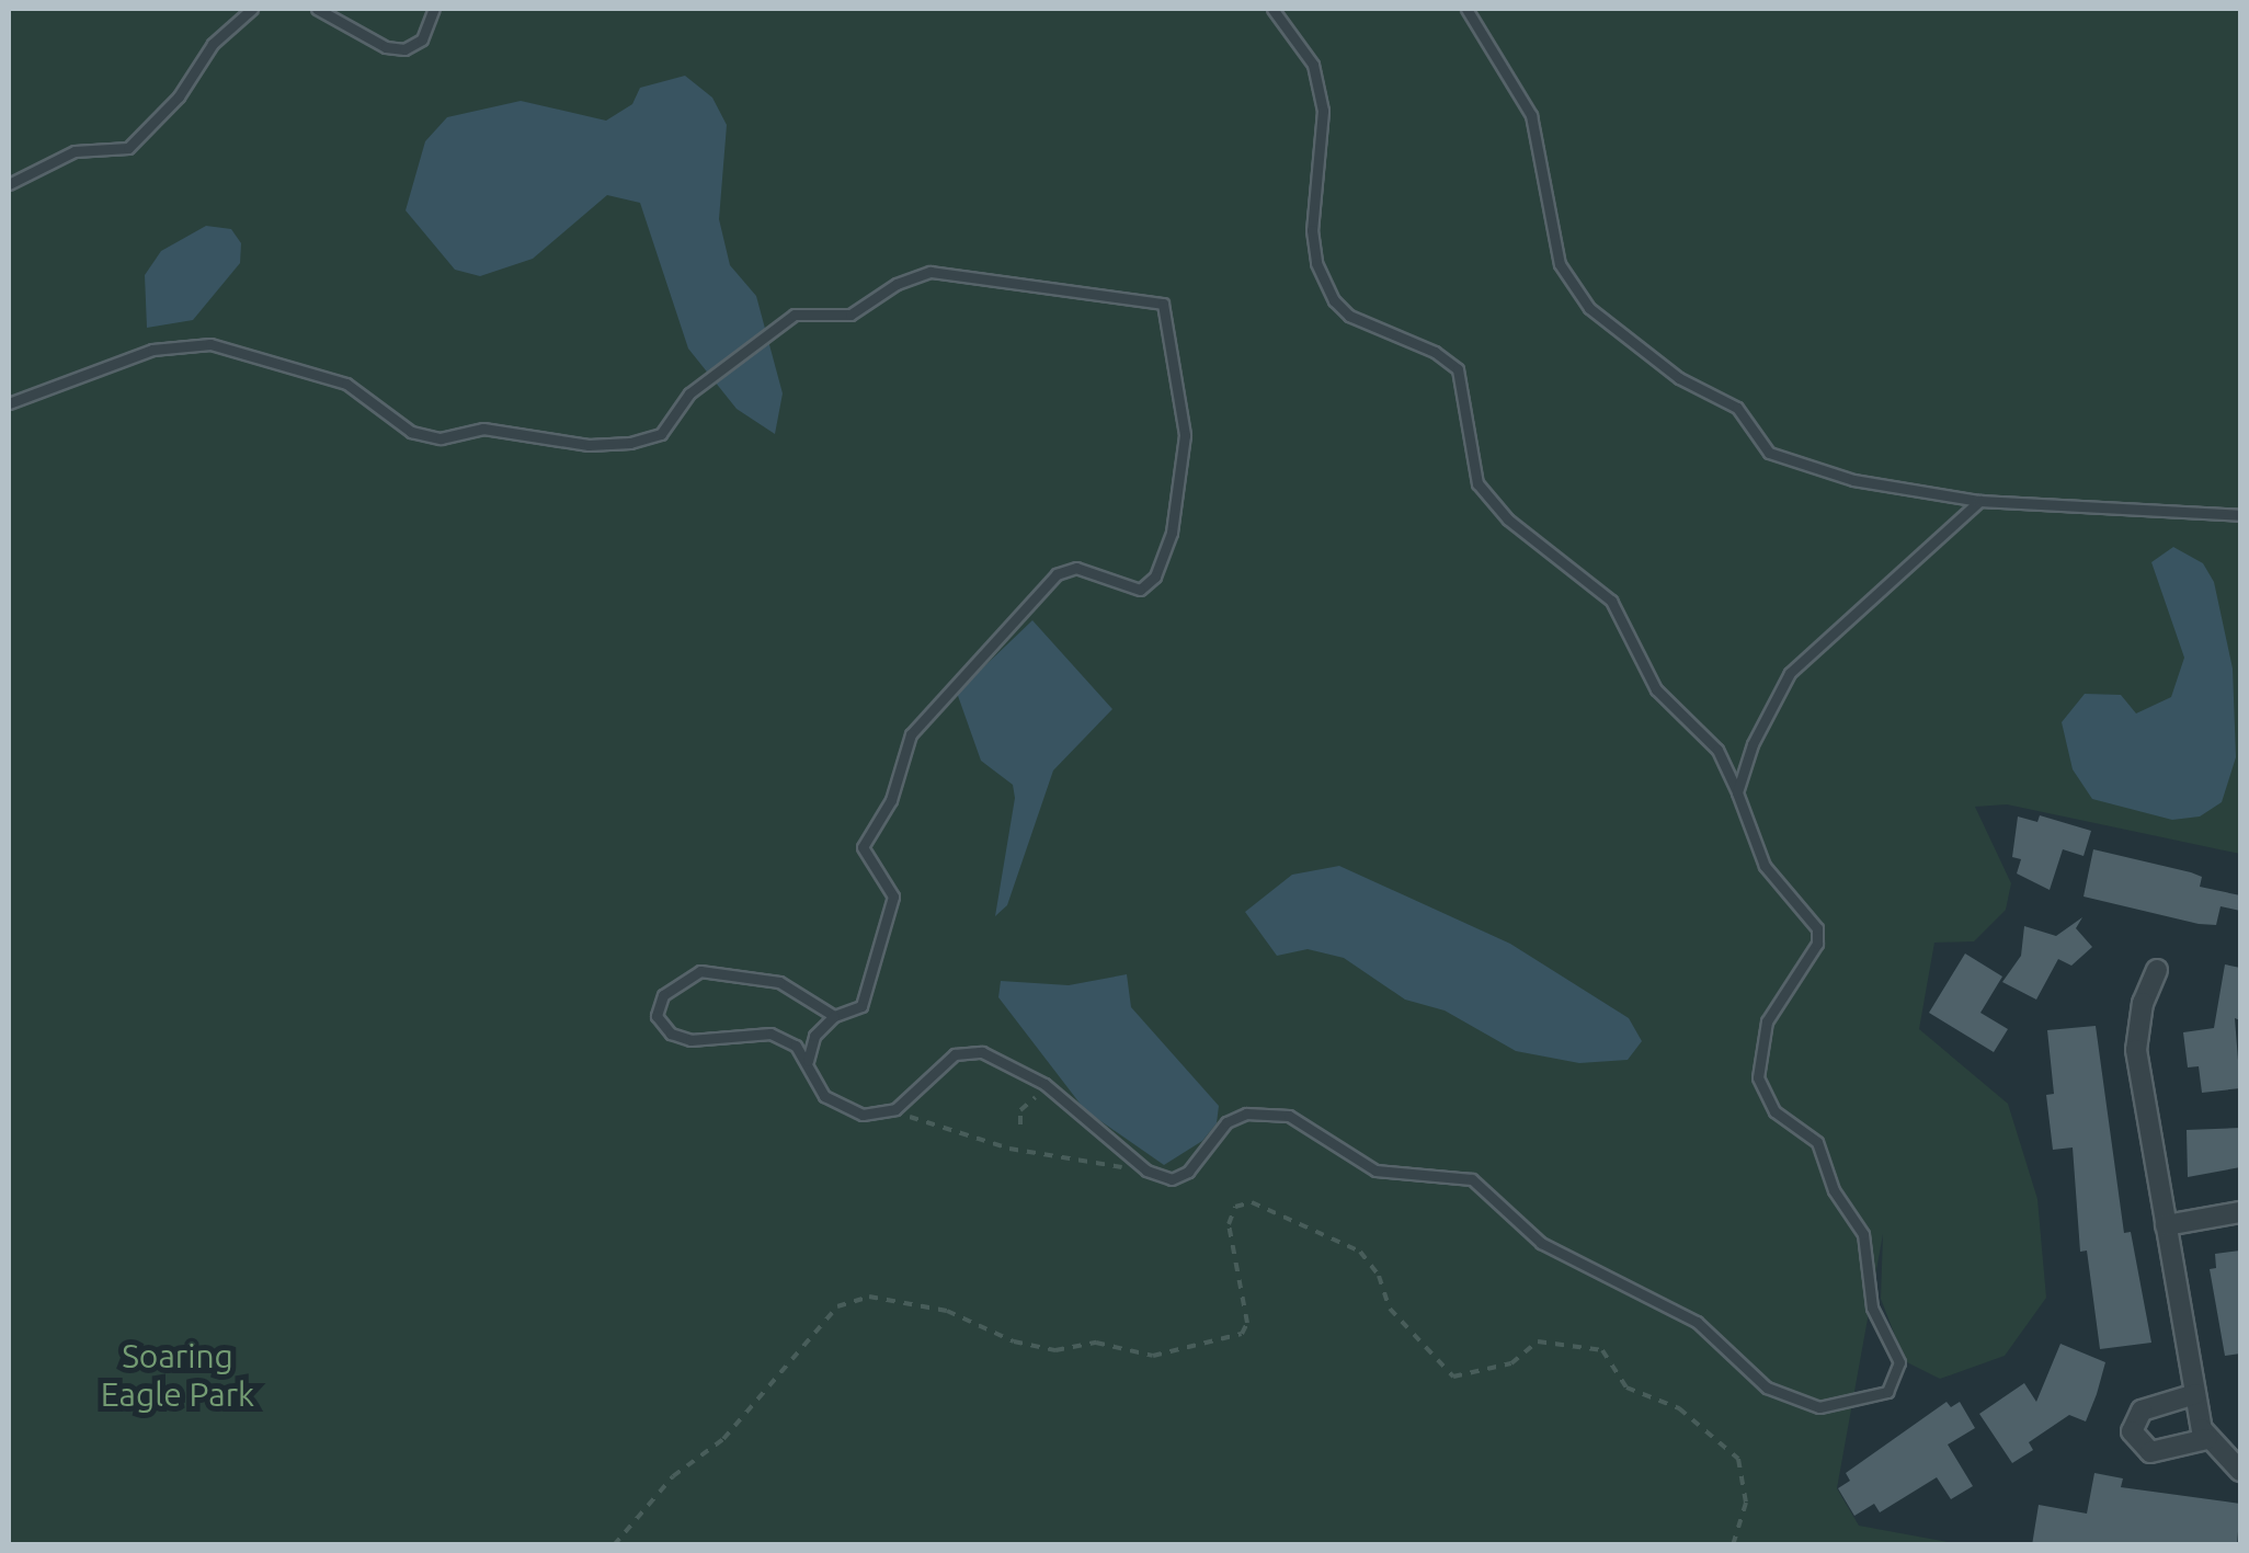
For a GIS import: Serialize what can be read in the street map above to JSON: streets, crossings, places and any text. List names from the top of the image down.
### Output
{
  "parks": ["Soaring Eagle Park"]
}
